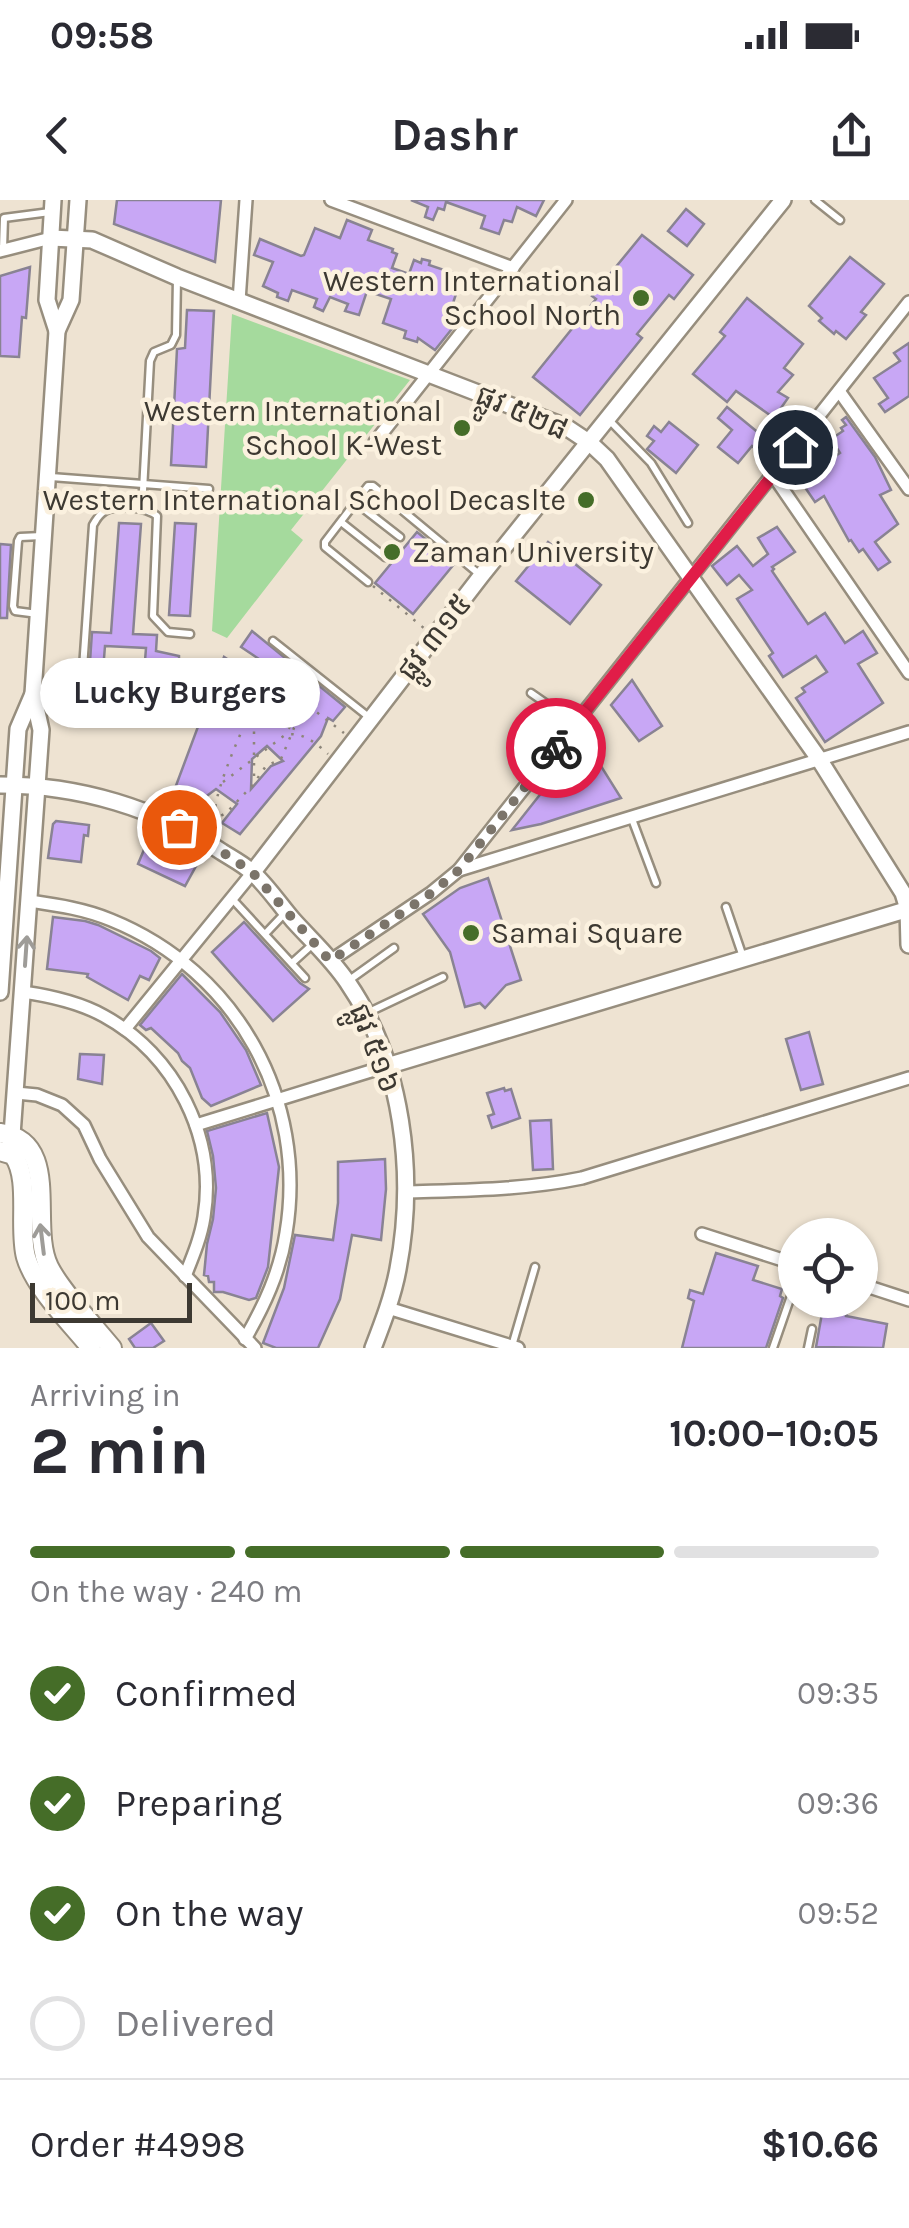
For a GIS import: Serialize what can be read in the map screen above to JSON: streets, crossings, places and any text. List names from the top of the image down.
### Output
{
  "streets": {
    "street": ["ផ្លូវ ៥២៨", "ផ្លូវ ៣១៥", "ផ្លូវ ៥១៦"]
  },
  "crossings": [
    ["ផ្លូវ ៥២៨", "ផ្លូវ ៣១៥"],
    ["ផ្លូវ ៣១៥", "ផ្លូវ ៥១៦"]
  ],
  "places": [
    "Western International School North",
    "Western International School K-West",
    "Western International School Decaslte",
    "Zaman University",
    "Lucky Burgers",
    "Samai Square"
  ],
  "scale_bar": "100 m",
  "page": {
    "status": "09:58",
    "header": "Dashr",
    "bubble": "Lucky Burgers",
    "scale": "100 m",
    "heading": ["2 min", "Arriving in", "10:00–10:05"],
    "panel": ["Order #4998", "$10.66"],
    "bar": "On the way · 240 m",
    "list": [
      ["Confirmed", "09:35"],
      ["Preparing", "09:36"],
      ["On the way", "09:52"],
      "Delivered"
    ]
  }
}
